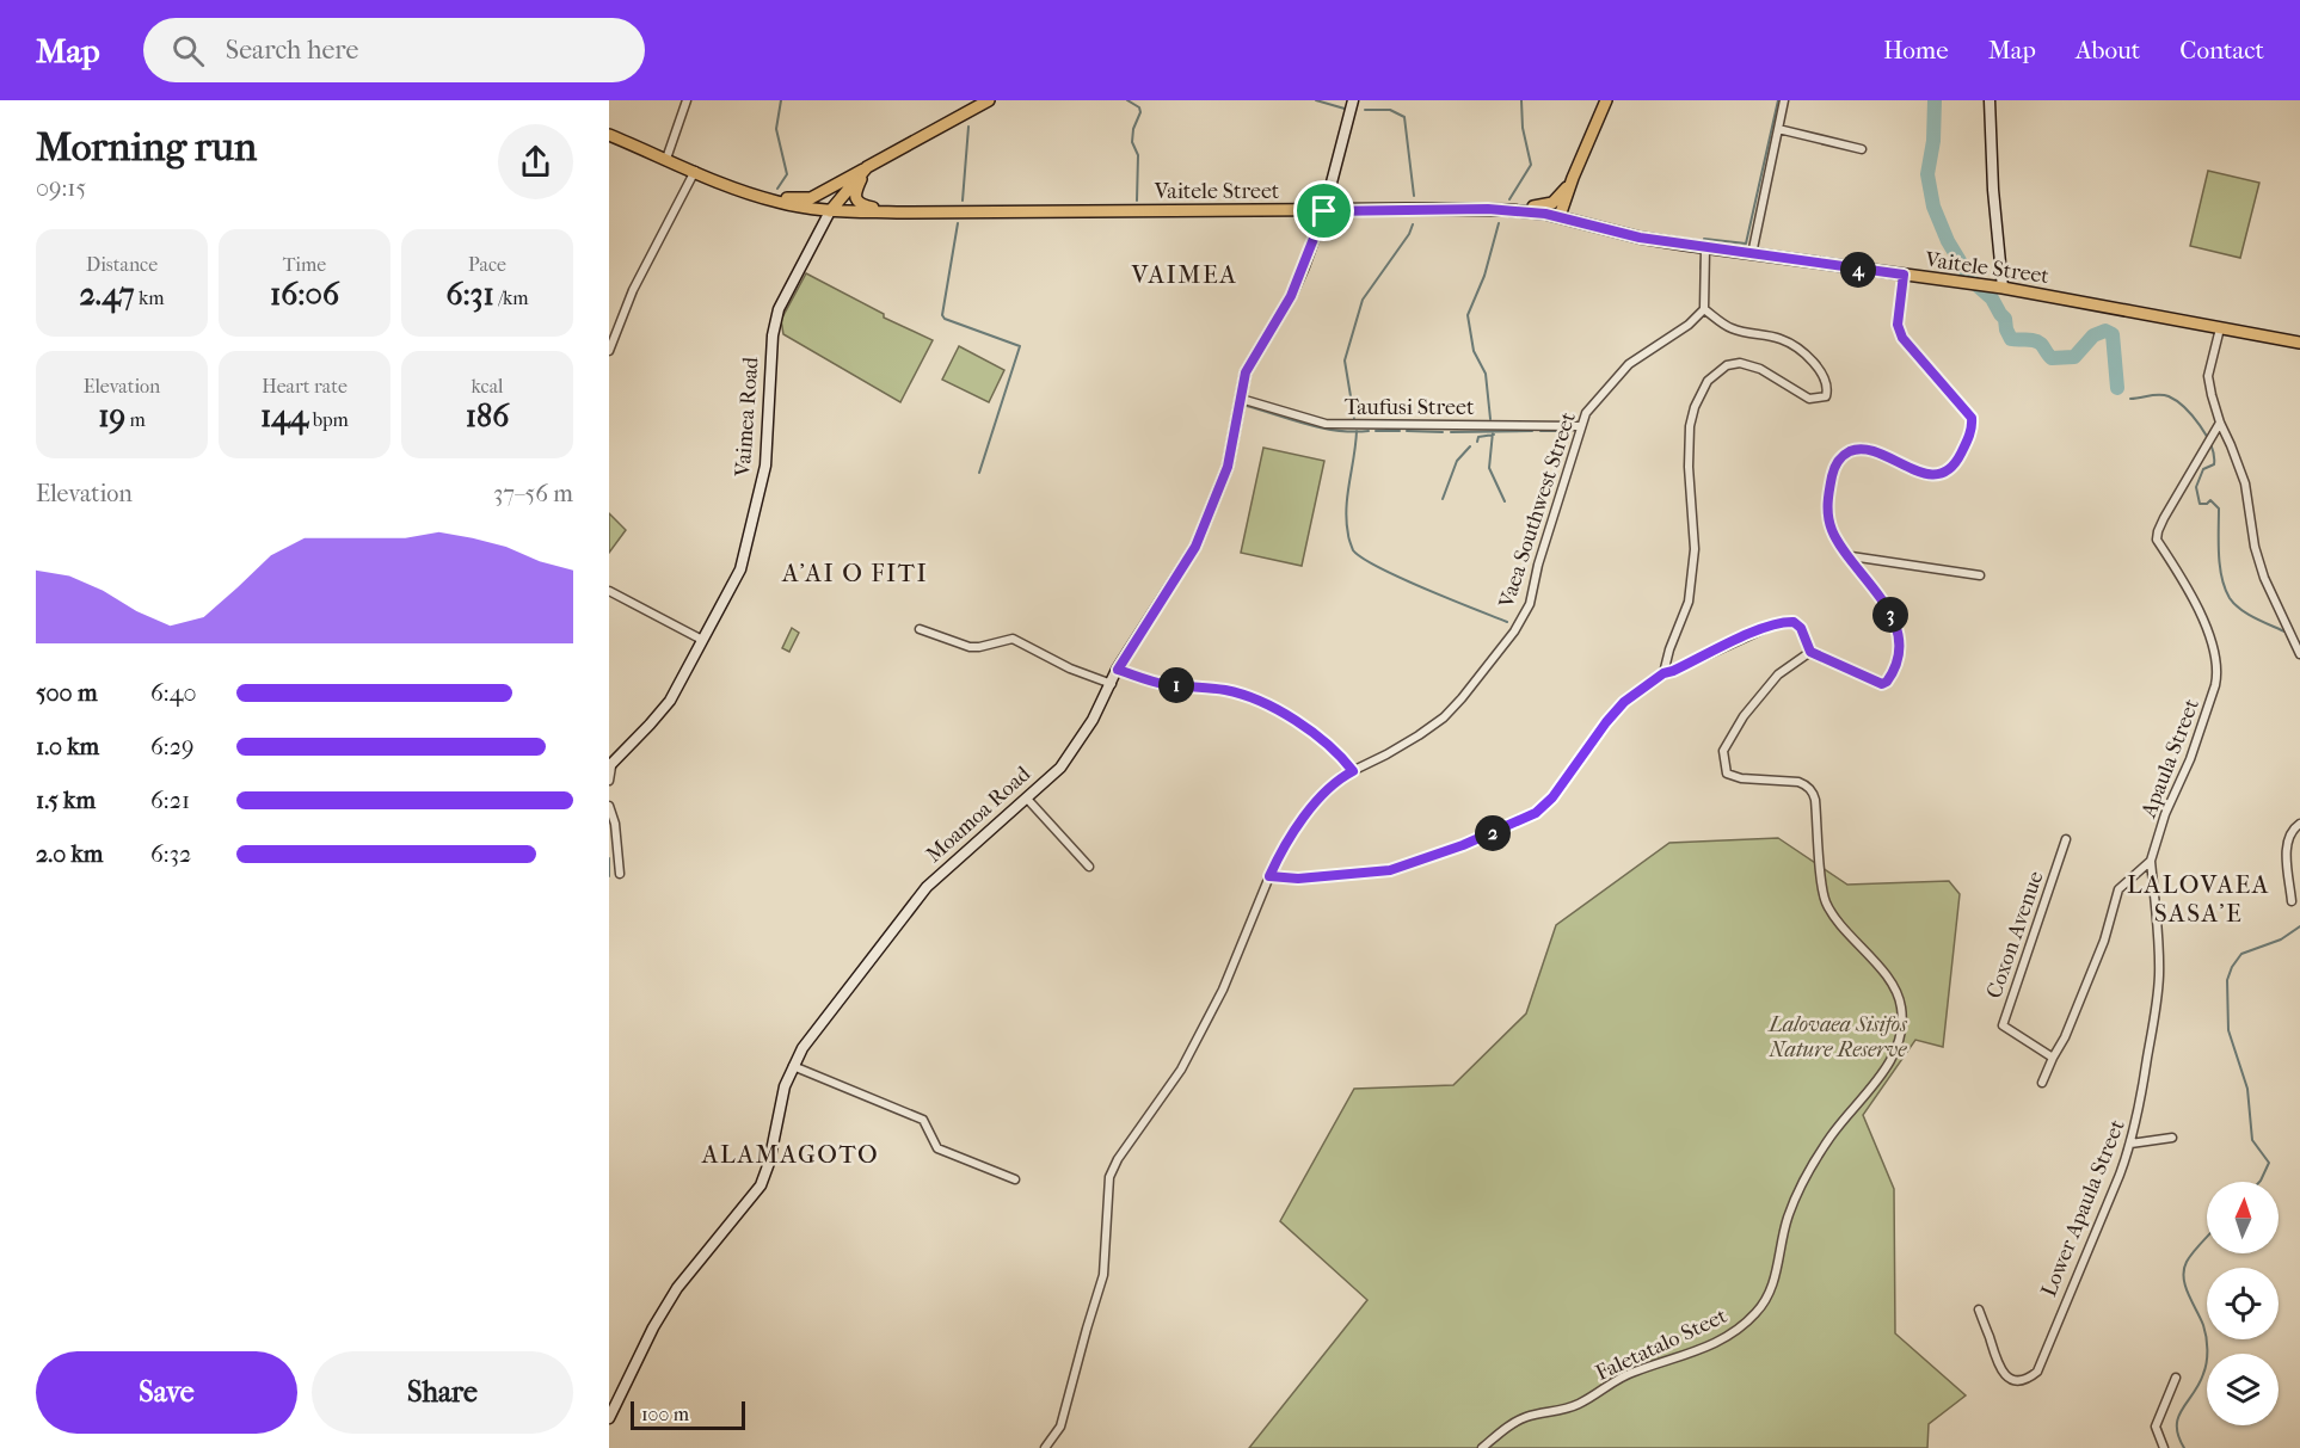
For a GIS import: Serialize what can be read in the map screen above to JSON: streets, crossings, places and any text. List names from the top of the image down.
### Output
{
  "streets": {
    "main road": ["Vaitele Street"],
    "street": [
      "Taufusi Street",
      "Vaimea Road",
      "Vaea Southwest Street",
      "Apaula Street",
      "Moamoa Road",
      "Coxon Avenue",
      "Lower Apaula Street",
      "Faletatalo Steet"
    ]
  },
  "crossings": [
    ["Vaitele Street", "Vaimea Road"],
    ["Vaitele Street", "Moamoa Road"],
    ["Taufusi Street", "Vaea Southwest Street"],
    ["Taufusi Street", "Moamoa Road"],
    ["Apaula Street", "Coxon Avenue"],
    ["Apaula Street", "Lower Apaula Street"]
  ],
  "districts": [
    "VAIMEA",
    "A'AI O FITI",
    "LALOVAEA SASA'E",
    "ALAMAGOTO"
  ],
  "parks": ["Lalovaea Sisifos Nature Reserve"],
  "scale_bar": "100 m",
  "north": "top",
  "page": {
    "header": "Map",
    "search": "Search here",
    "nav": [
      "Home",
      "Map",
      "About",
      "Contact"
    ],
    "heading": ["Morning run", "09:15"],
    "stats": [
      ["Distance", "2.47 km"],
      ["Time", "16:06"],
      ["Pace", "6:31 /km"],
      ["Elevation", "19 m"],
      ["Heart rate", "144 bpm"],
      ["kcal", "186"]
    ],
    "pins": [
      "4",
      "3",
      "1",
      "2"
    ],
    "chart": ["Elevation", "37–56 m"],
    "list": [
      {
        "name": "500 m",
        "note": "6:40"
      },
      {
        "name": "1.0 km",
        "note": "6:29"
      },
      {
        "name": "1.5 km",
        "note": "6:21"
      },
      {
        "name": "2.0 km",
        "note": "6:32"
      }
    ],
    "buttons": ["Save", "Share"],
    "scale": "100 m"
  }
}
